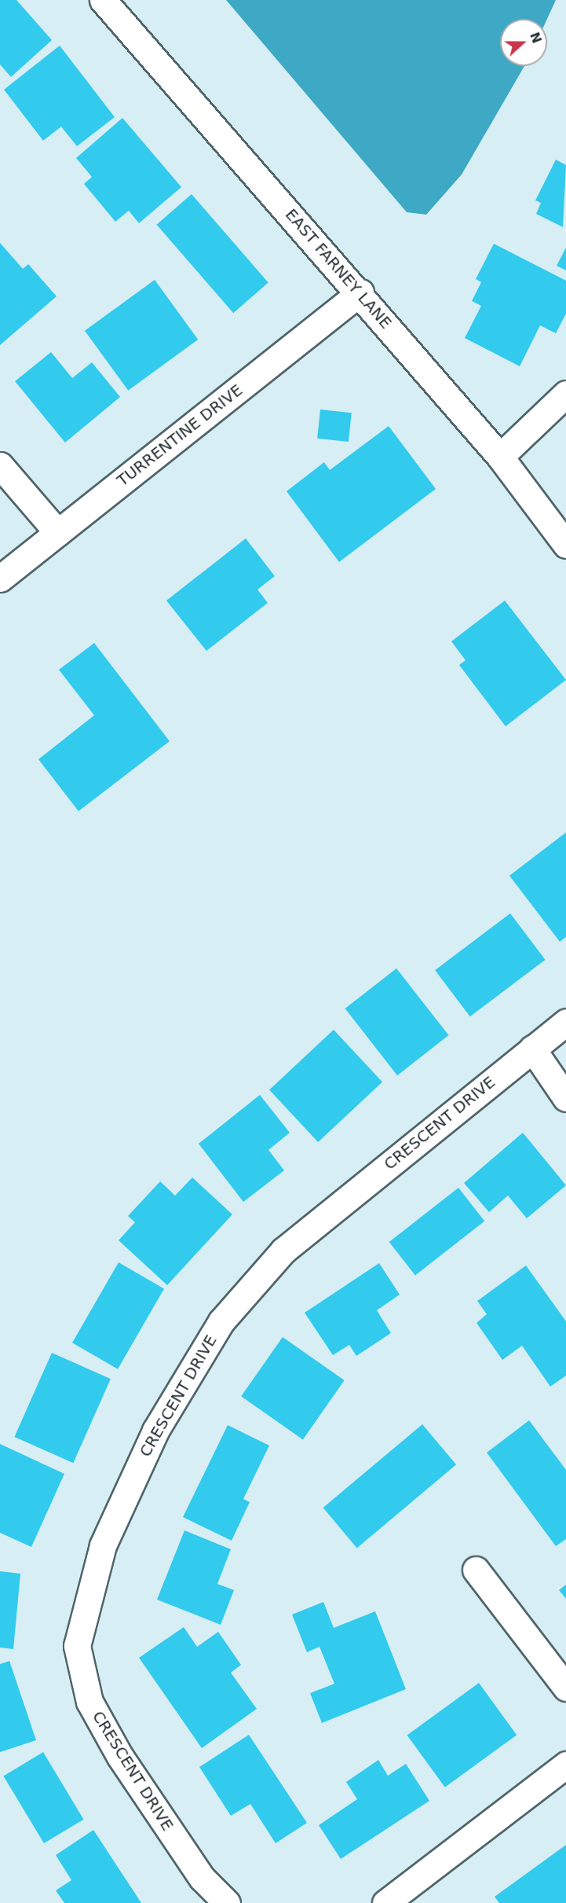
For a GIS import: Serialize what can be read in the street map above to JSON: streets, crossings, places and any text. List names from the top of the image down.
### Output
{
  "streets": {
    "street": ["EAST FARNEY LANE", "TURRENTINE DRIVE", "CRESCENT DRIVE"]
  },
  "crossings": [
    ["EAST FARNEY LANE", "TURRENTINE DRIVE"]
  ],
  "north": "right"
}
